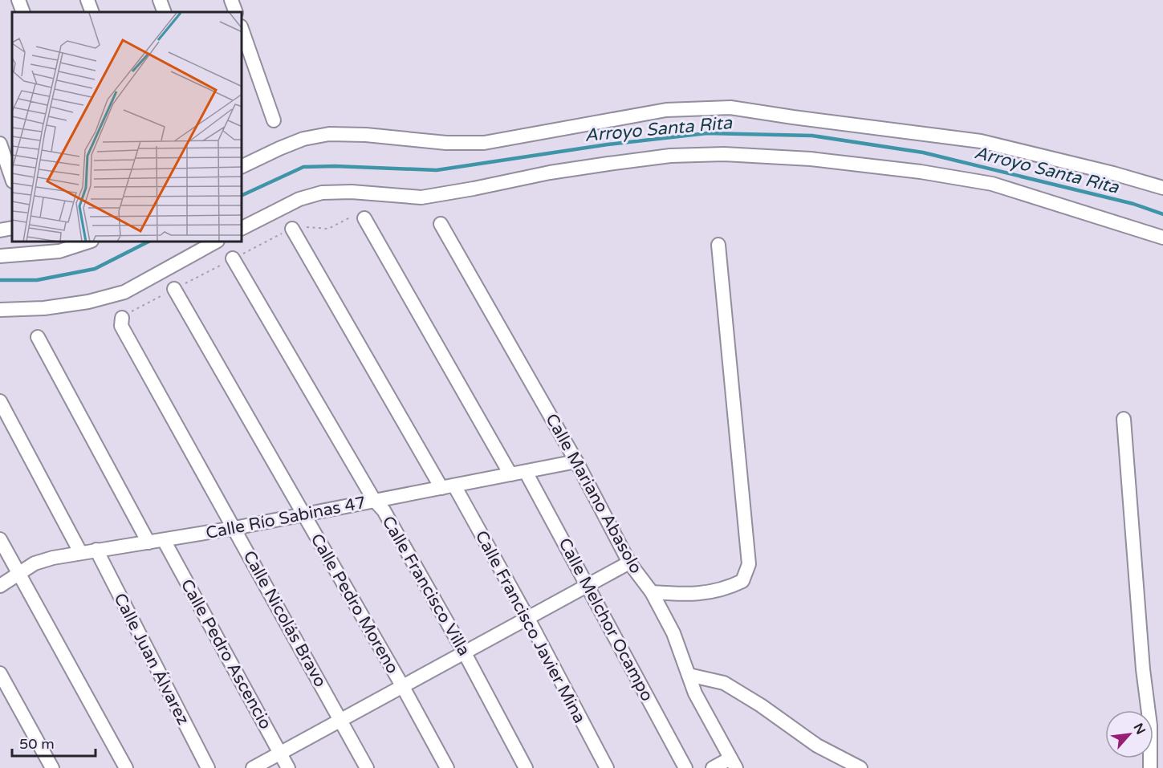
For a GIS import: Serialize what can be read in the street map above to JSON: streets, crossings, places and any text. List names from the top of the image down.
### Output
{
  "streets": {
    "street": [
      "Calle Mariano Abasolo",
      "Calle Río Sabinas 47",
      "Calle Francisco Villa",
      "Calle Pedro Moreno",
      "Calle Nicolás Bravo",
      "Calle Melchor Ocampo",
      "Calle Francisco Javier Mina",
      "Calle Pedro Ascencio",
      "Calle Juan Álvarez"
    ]
  },
  "crossings": [
    ["Calle Mariano Abasolo", "Calle Río Sabinas 47"],
    ["Calle Río Sabinas 47", "Calle Francisco Villa"],
    ["Calle Río Sabinas 47", "Calle Pedro Moreno"],
    ["Calle Río Sabinas 47", "Calle Nicolás Bravo"],
    ["Calle Río Sabinas 47", "Calle Melchor Ocampo"],
    ["Calle Río Sabinas 47", "Calle Francisco Javier Mina"],
    ["Calle Río Sabinas 47", "Calle Pedro Ascencio"],
    ["Calle Río Sabinas 47", "Calle Juan Álvarez"]
  ],
  "water": ["Arroyo Santa Rita"],
  "scale_bar": "50 m",
  "north": "top right"
}
